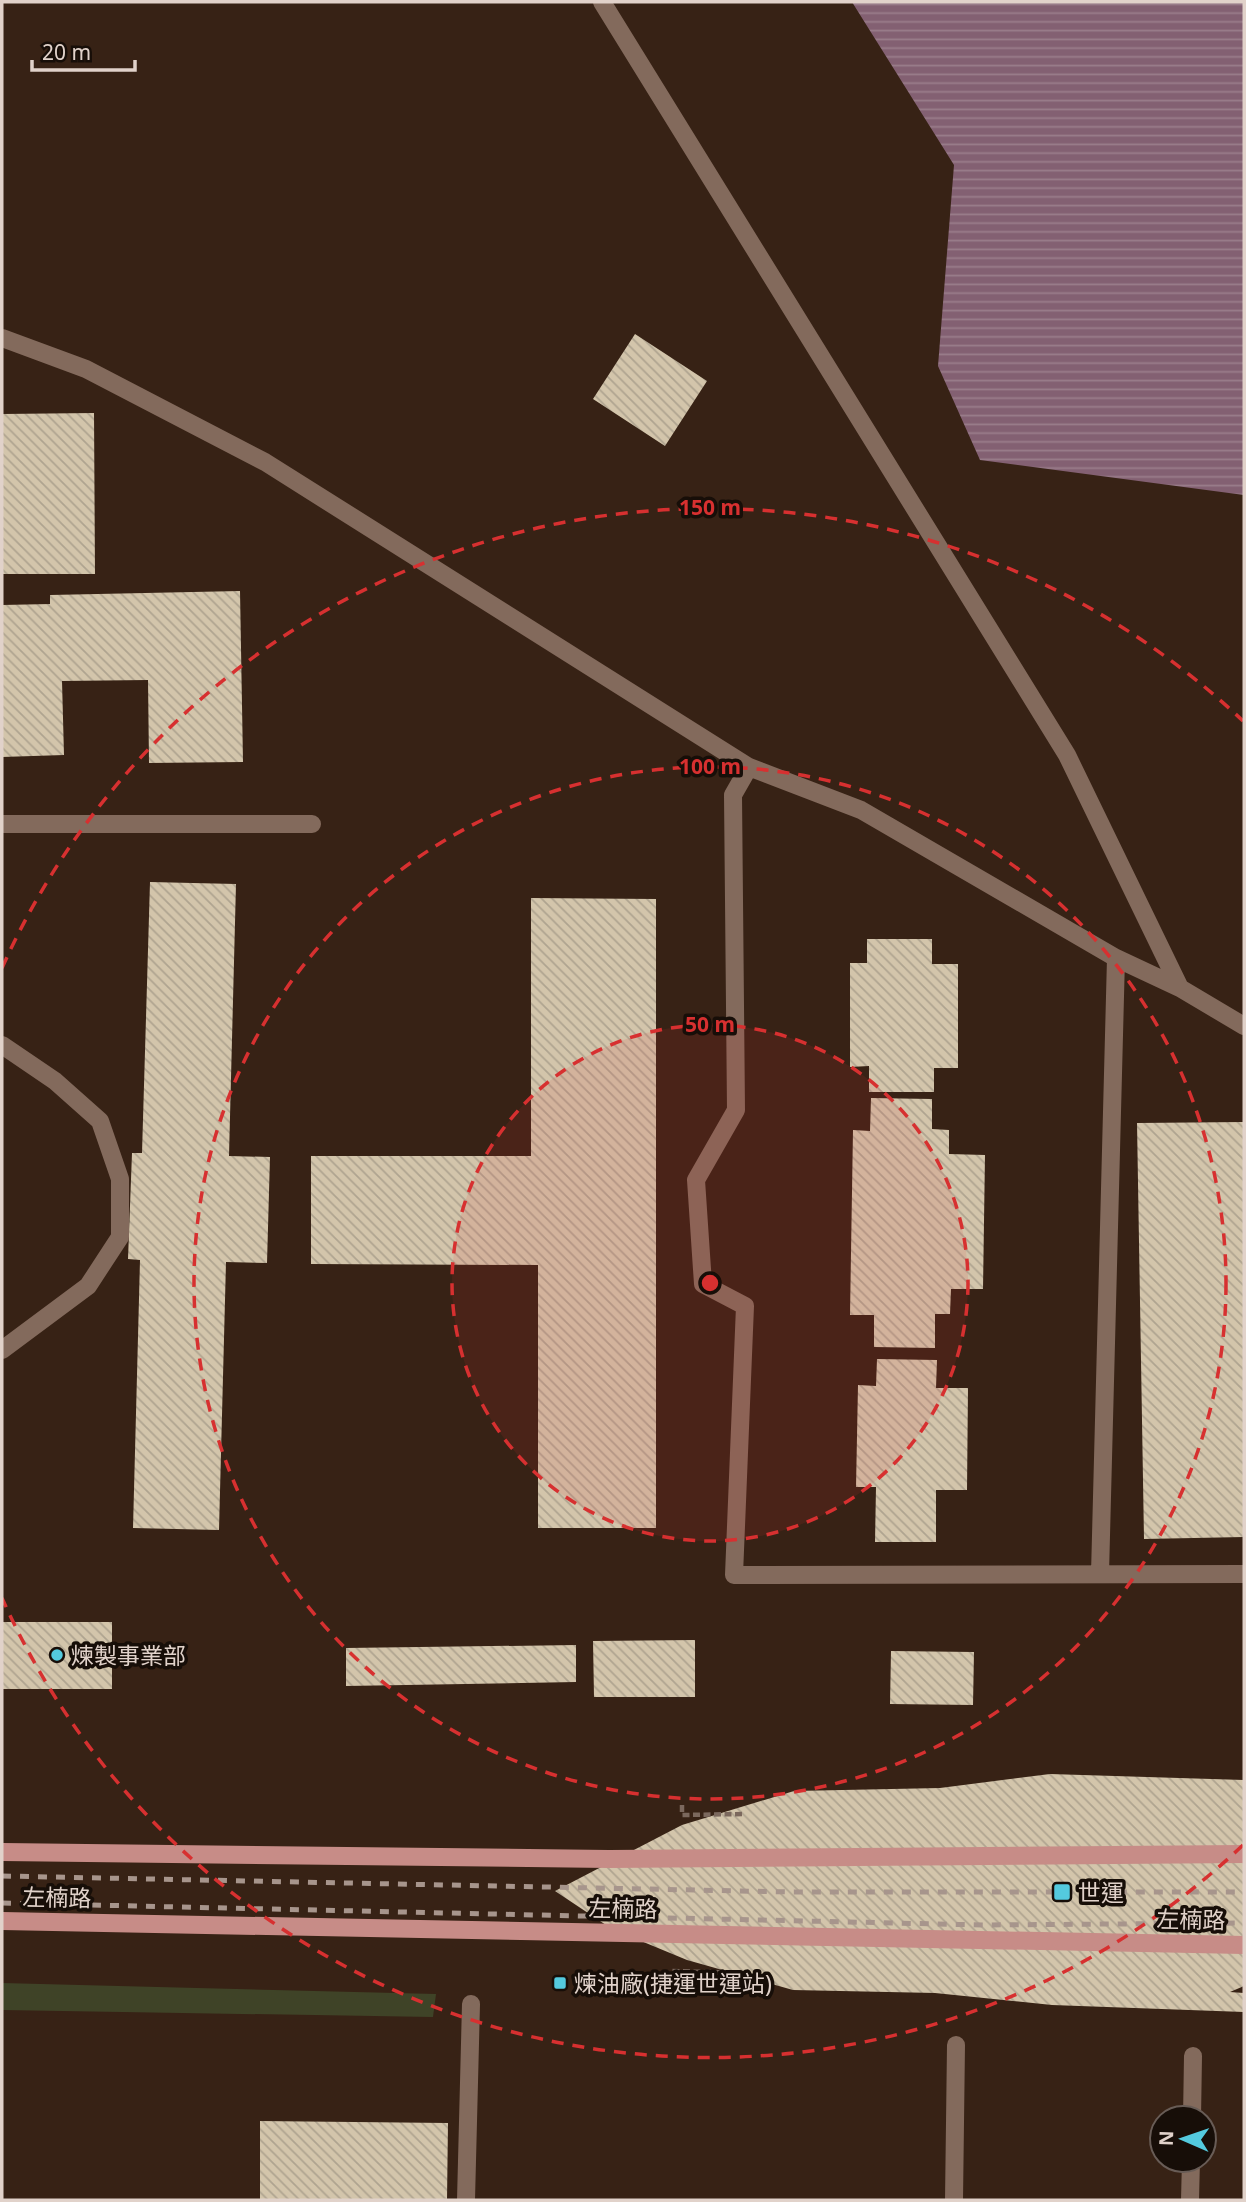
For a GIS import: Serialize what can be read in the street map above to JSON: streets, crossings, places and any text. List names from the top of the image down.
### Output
{
  "streets": {
    "main road": ["左楠路"]
  },
  "places": {
    "other": ["煉製事業部"],
    "transit": ["世運", "煉油廠(捷運世運站)"]
  },
  "scale_bar": "20 m",
  "north": "left",
  "rings": ["150 m", "100 m", "50 m"]
}
